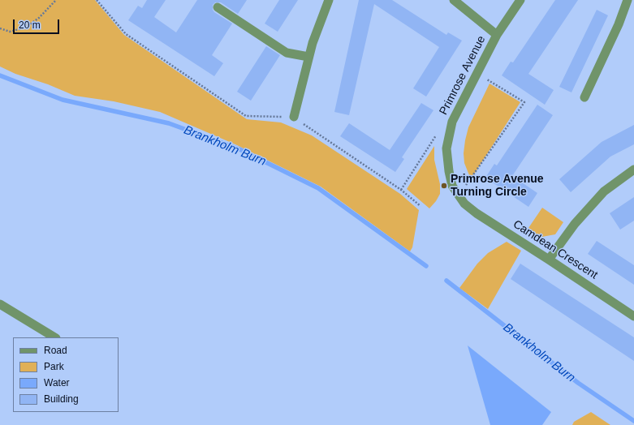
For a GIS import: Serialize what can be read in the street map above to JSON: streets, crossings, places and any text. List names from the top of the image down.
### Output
{
  "streets": {
    "street": ["Primrose Avenue", "Camdean Crescent"]
  },
  "crossings": [
    ["Primrose Avenue", "Camdean Crescent"]
  ],
  "water": ["Brankholm Burn"],
  "places": ["Primrose Avenue Turning Circle"],
  "legend": [
    "Road",
    "Park",
    "Water",
    "Building"
  ],
  "scale_bar": "20 m"
}
